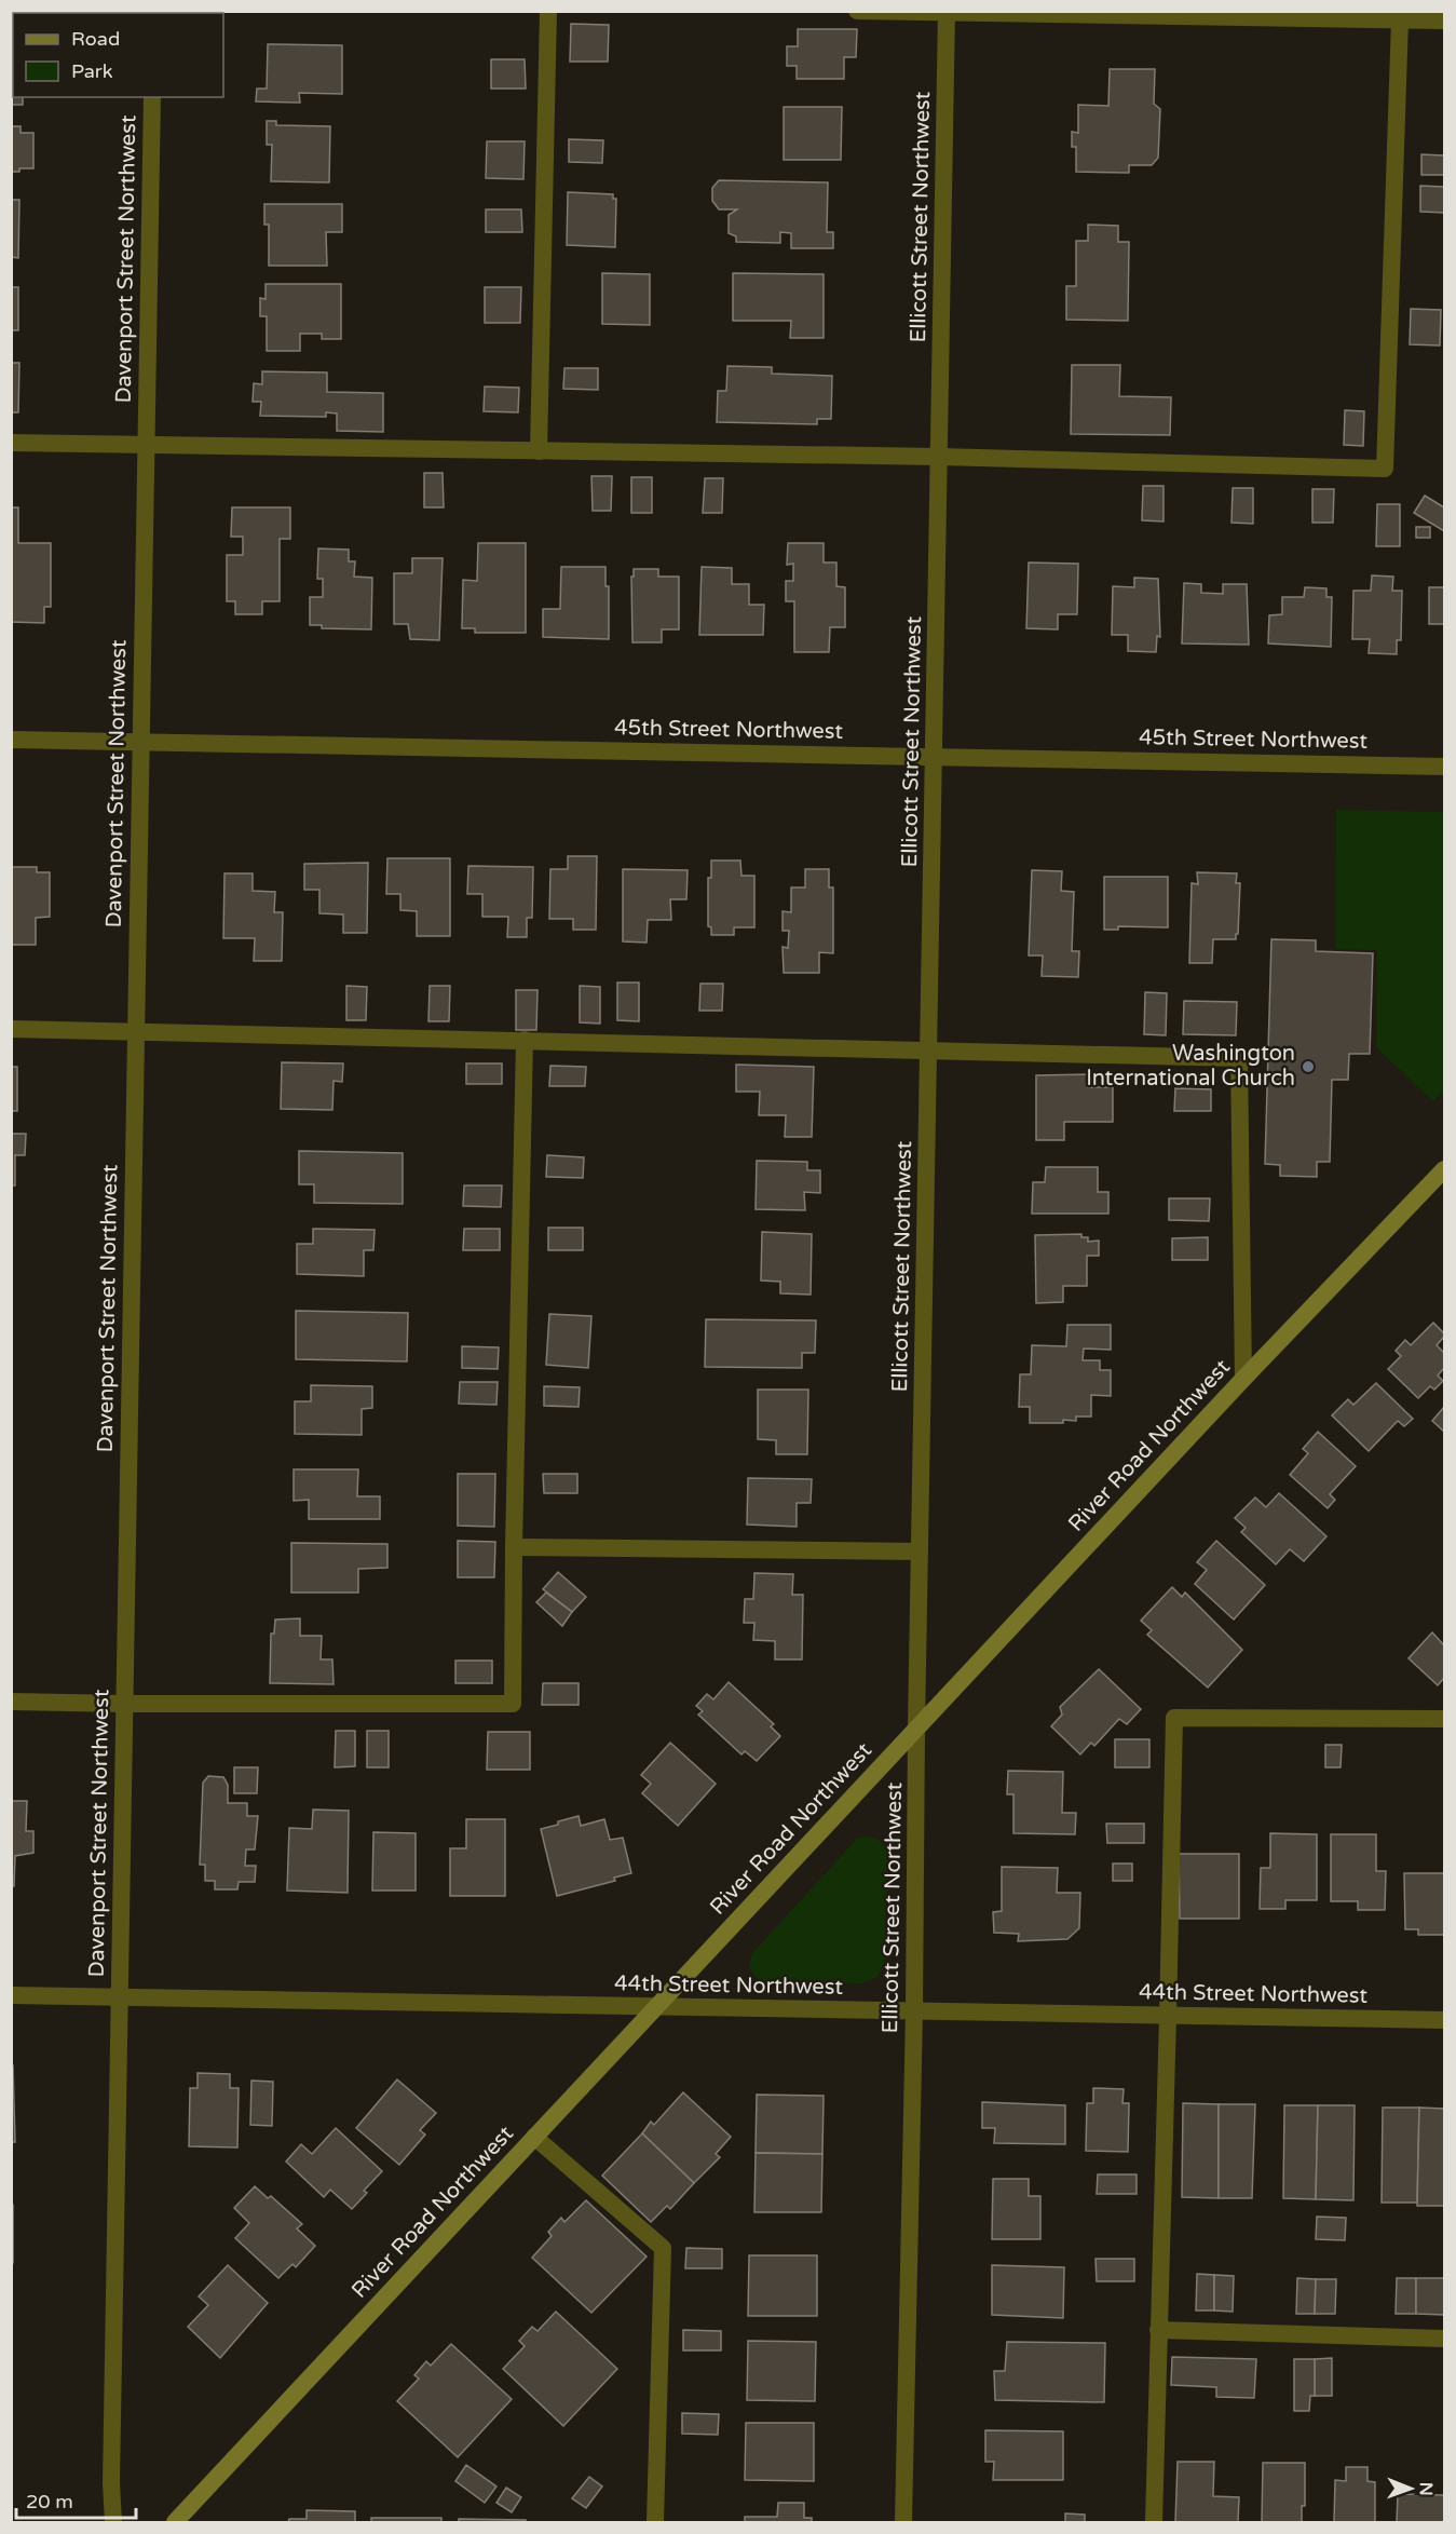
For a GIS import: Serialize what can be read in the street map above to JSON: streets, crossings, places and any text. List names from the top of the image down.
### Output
{
  "streets": {
    "main road": ["River Road Northwest"],
    "street": [
      "Ellicott Street Northwest",
      "Davenport Street Northwest",
      "45th Street Northwest",
      "44th Street Northwest"
    ]
  },
  "crossings": [
    ["Ellicott Street Northwest", "45th Street Northwest"],
    ["Ellicott Street Northwest", "River Road Northwest"],
    ["Ellicott Street Northwest", "44th Street Northwest"],
    ["Davenport Street Northwest", "45th Street Northwest"],
    ["Davenport Street Northwest", "44th Street Northwest"],
    ["River Road Northwest", "44th Street Northwest"]
  ],
  "places": ["Washington International Church"],
  "legend": ["Road", "Park"],
  "scale_bar": "20 m",
  "north": "right"
}
